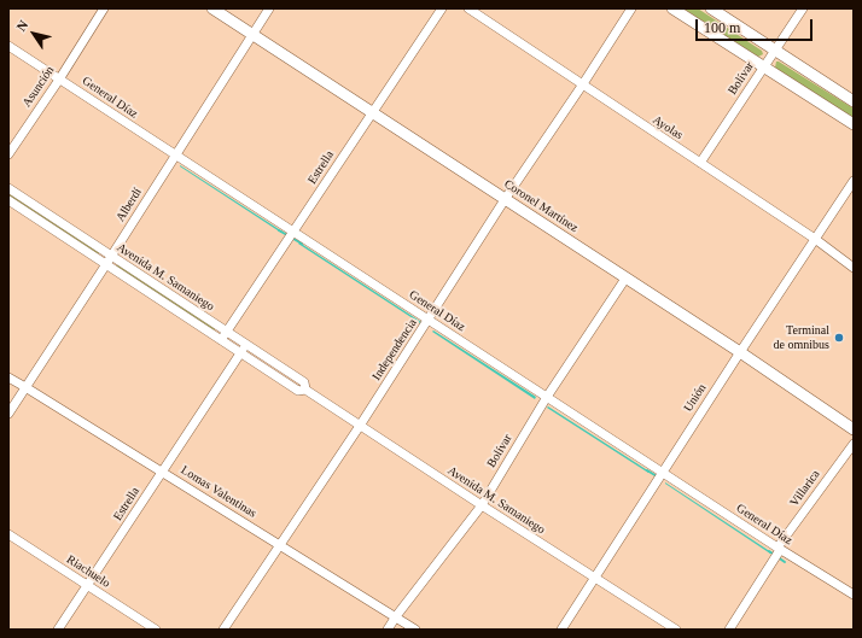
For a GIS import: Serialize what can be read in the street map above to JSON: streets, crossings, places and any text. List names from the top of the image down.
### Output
{
  "streets": {
    "street": [
      "Bolívar",
      "Asunción",
      "General Díaz",
      "Ayolas",
      "Estrella",
      "Alberdí",
      "Coronel Martínez",
      "Avenida M. Samaniego",
      "Independencia",
      "Unión",
      "Villarica",
      "Lomas Valentinas",
      "Riachuelo"
    ]
  },
  "crossings": [
    ["Bolívar", "General Díaz"],
    ["Bolívar", "Ayolas"],
    ["Bolívar", "Coronel Martínez"],
    ["Bolívar", "Avenida M. Samaniego"],
    ["Bolívar", "Lomas Valentinas"],
    ["Asunción", "General Díaz"],
    ["General Díaz", "Estrella"],
    ["General Díaz", "Alberdí"],
    ["General Díaz", "Independencia"],
    ["General Díaz", "Unión"],
    ["General Díaz", "Villarica"],
    ["Ayolas", "Independencia"],
    ["Ayolas", "Unión"],
    ["Estrella", "Coronel Martínez"],
    ["Estrella", "Avenida M. Samaniego"],
    ["Estrella", "Lomas Valentinas"],
    ["Estrella", "Riachuelo"],
    ["Alberdí", "Coronel Martínez"],
    ["Alberdí", "Avenida M. Samaniego"],
    ["Alberdí", "Lomas Valentinas"],
    ["Coronel Martínez", "Independencia"],
    ["Coronel Martínez", "Unión"],
    ["Avenida M. Samaniego", "Independencia"],
    ["Avenida M. Samaniego", "Unión"],
    ["Independencia", "Lomas Valentinas"]
  ],
  "places": ["Terminal de omnibus"],
  "scale_bar": "100 m",
  "north": "top left"
}
